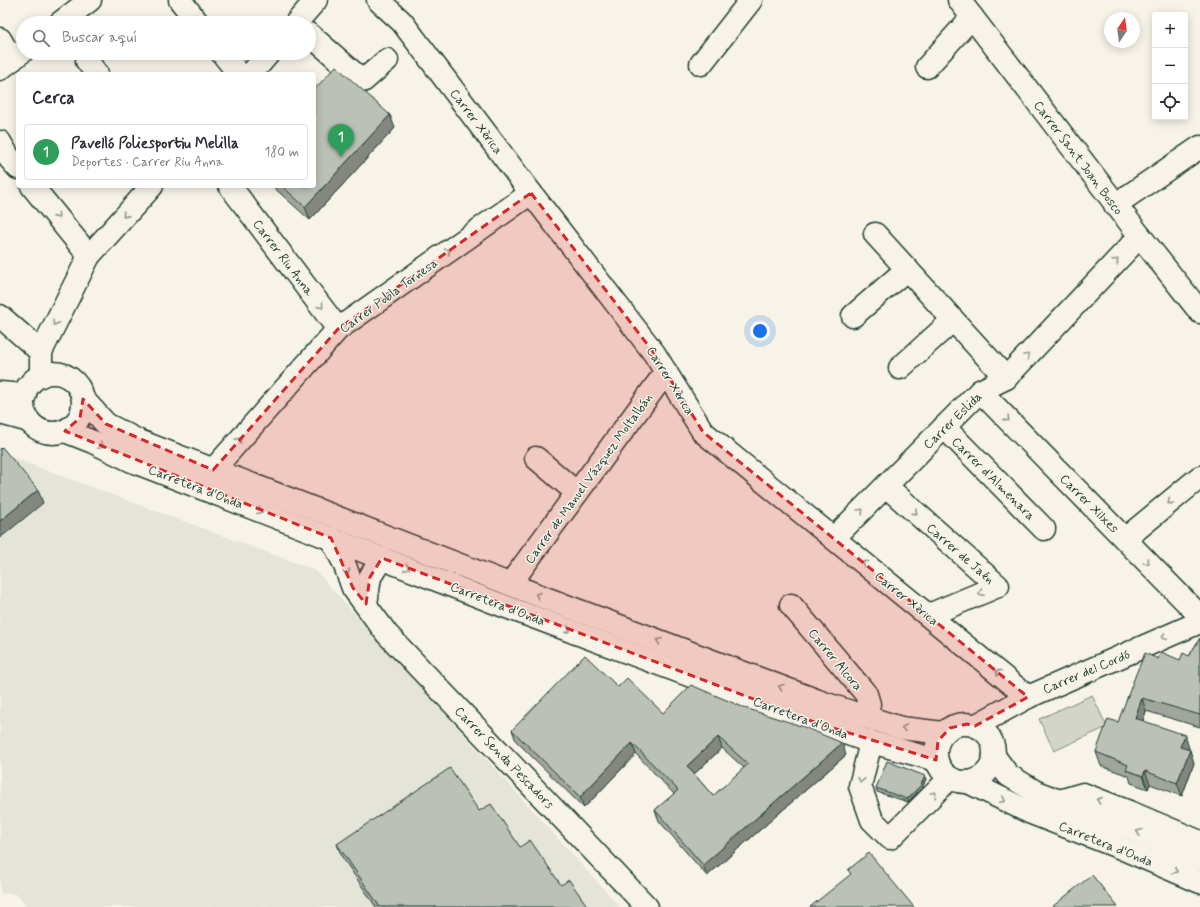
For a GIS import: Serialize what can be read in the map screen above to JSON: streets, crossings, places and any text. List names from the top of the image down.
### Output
{
  "streets": {
    "street": [
      "Carrer Xèrica",
      "Carrer Sant Joan Bosco",
      "Carrer Riu Anna",
      "Carrer Pobla Tornesa",
      "Carrer Eslida",
      "Carrer de Manuel Vázquez Moltalbán",
      "Carrer d'Almenara",
      "Carretera d'Onda",
      "Carrer Xilxes",
      "Carrer de Jaén",
      "Carrer Alcora",
      "Carrer del Cordó",
      "Carrer Senda Pescadors"
    ]
  },
  "crossings": [
    ["Carrer Xèrica", "Carrer Pobla Tornesa"],
    ["Carrer Xèrica", "Carrer Eslida"],
    ["Carrer Xèrica", "Carrer de Manuel Vázquez Moltalbán"],
    ["Carrer Xèrica", "Carrer de Jaén"],
    ["Carrer Xèrica", "Carrer del Cordó"],
    ["Carrer Sant Joan Bosco", "Carrer Eslida"],
    ["Carrer Riu Anna", "Carrer Pobla Tornesa"],
    ["Carrer Pobla Tornesa", "Carretera d'Onda"],
    ["Carrer Eslida", "Carrer d'Almenara"],
    ["Carrer Eslida", "Carrer Xilxes"],
    ["Carrer Eslida", "Carrer de Jaén"],
    ["Carrer de Manuel Vázquez Moltalbán", "Carretera d'Onda"],
    ["Carretera d'Onda", "Carrer Alcora"],
    ["Carretera d'Onda", "Carrer del Cordó"],
    ["Carretera d'Onda", "Carrer Senda Pescadors"]
  ],
  "one_way": [
    "Carrer Riu Anna",
    "Carrer Pobla Tornesa",
    "Carrer Eslida",
    "Carrer Xilxes",
    "Carrer del Cordó"
  ],
  "north": "top",
  "page": {
    "map_buttons": ["+", "−"],
    "search": "Buscar aquí",
    "heading": "Cerca",
    "pins": "1",
    "list": [
      {
        "mark": "1",
        "name": "Pavelló Poliesportiu Melilla",
        "note": "Deportes · Carrer Riu Anna",
        "value": "180 m"
      }
    ]
  }
}
